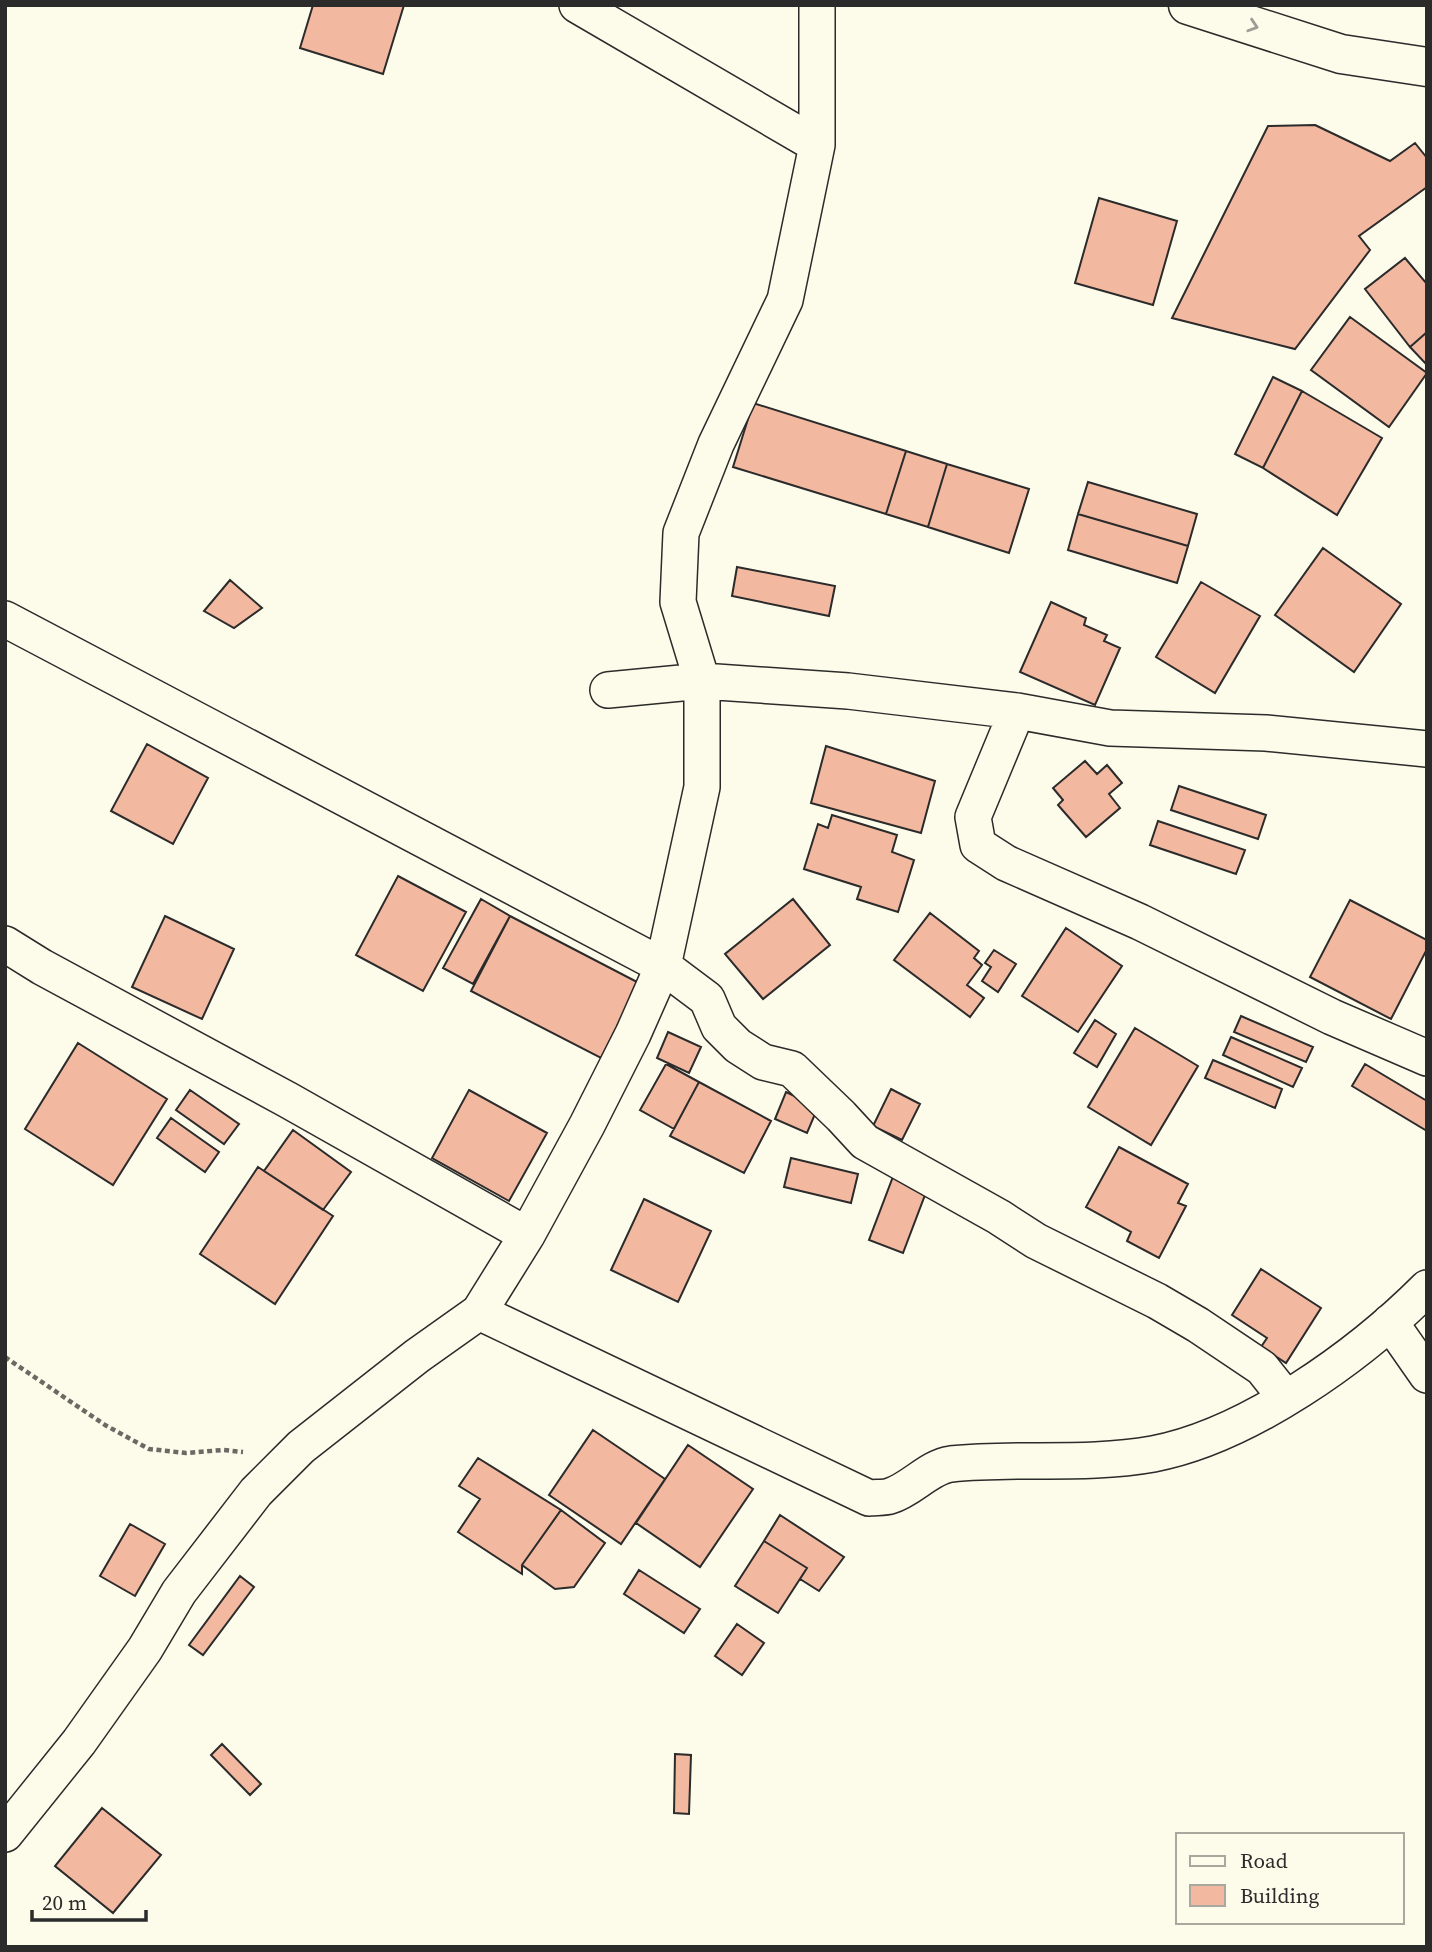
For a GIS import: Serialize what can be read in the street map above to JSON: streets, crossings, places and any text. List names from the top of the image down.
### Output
{
  "legend": ["Road", "Building"],
  "scale_bar": "20 m"
}
